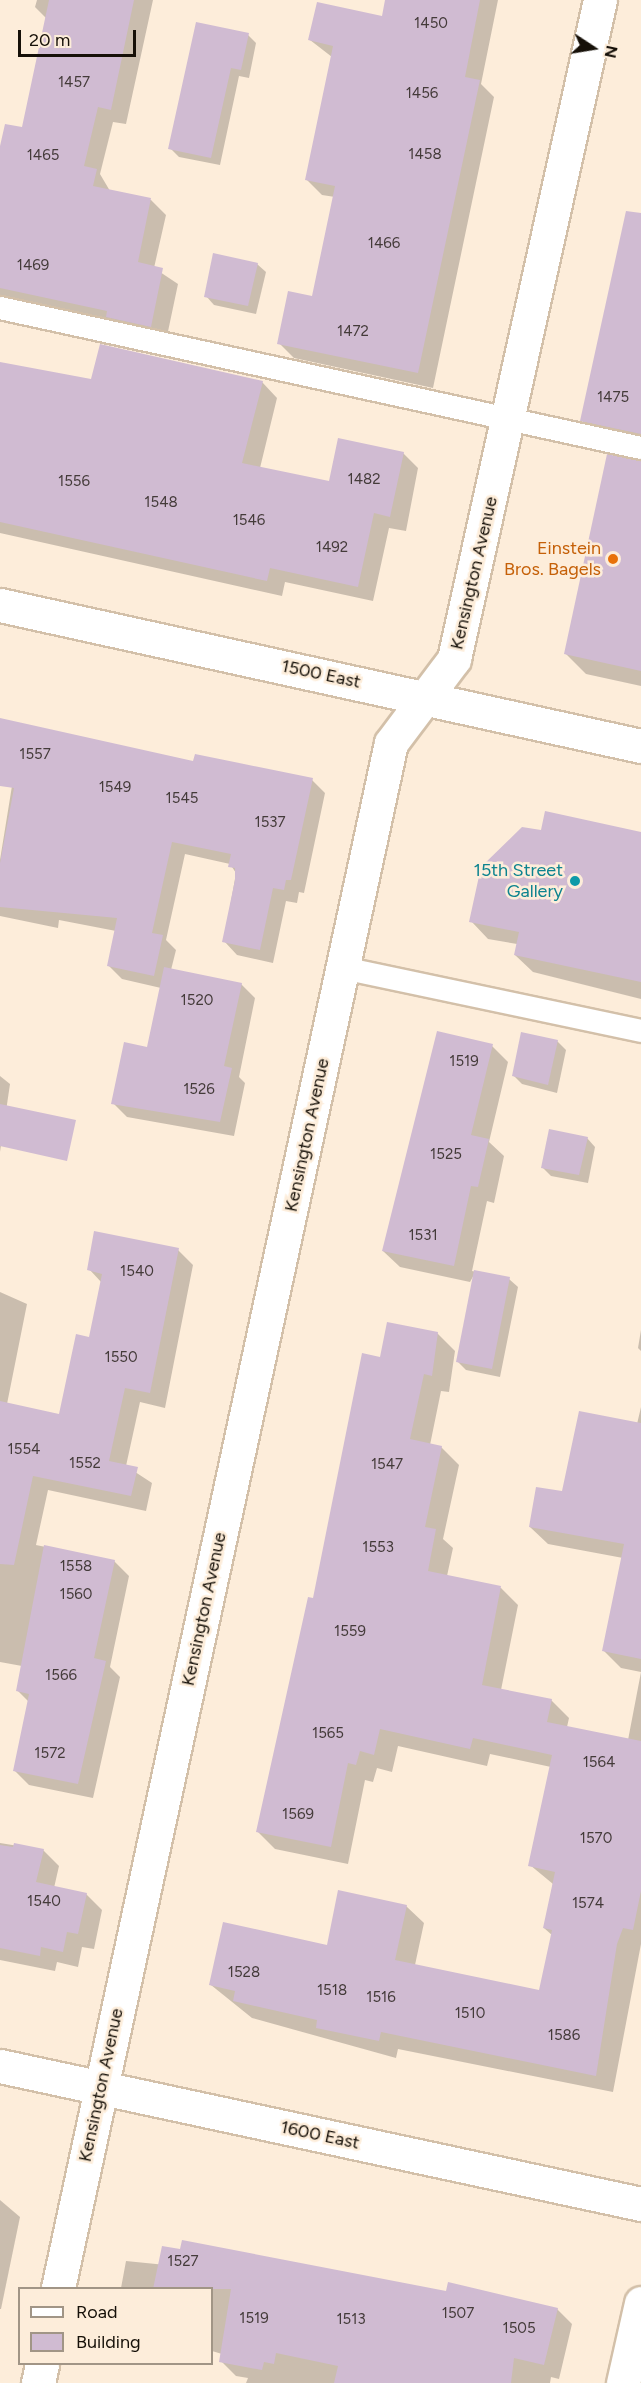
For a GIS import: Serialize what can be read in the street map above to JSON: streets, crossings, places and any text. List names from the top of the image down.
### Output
{
  "streets": {
    "street": ["Kensington Avenue", "1500 East", "1600 East"]
  },
  "crossings": [
    ["Kensington Avenue", "1500 East"],
    ["Kensington Avenue", "1600 East"]
  ],
  "places": ["Einstein Bros. Bagels", "15th Street Gallery"],
  "house_numbers": [
    "1450",
    "1457",
    "1456",
    "1458",
    "1465",
    "1466",
    "1469",
    "1472",
    "1475",
    "1482",
    "1556",
    "1548",
    "1546",
    "1492",
    "1557",
    "1549",
    "1545",
    "1537",
    "1520",
    "1519",
    "1526",
    "1525",
    "1531",
    "1540",
    "1550",
    "1554",
    "1552",
    "1547",
    "1553",
    "1558",
    "1560",
    "1559",
    "1566",
    "1565",
    "1572",
    "1564",
    "1569",
    "1570",
    "1540",
    "1574",
    "1528",
    "1518",
    "1516",
    "1510",
    "1586",
    "1527",
    "1507",
    "1519",
    "1513",
    "1505"
  ],
  "legend": ["Road", "Building"],
  "scale_bar": "20 m",
  "north": "right"
}
